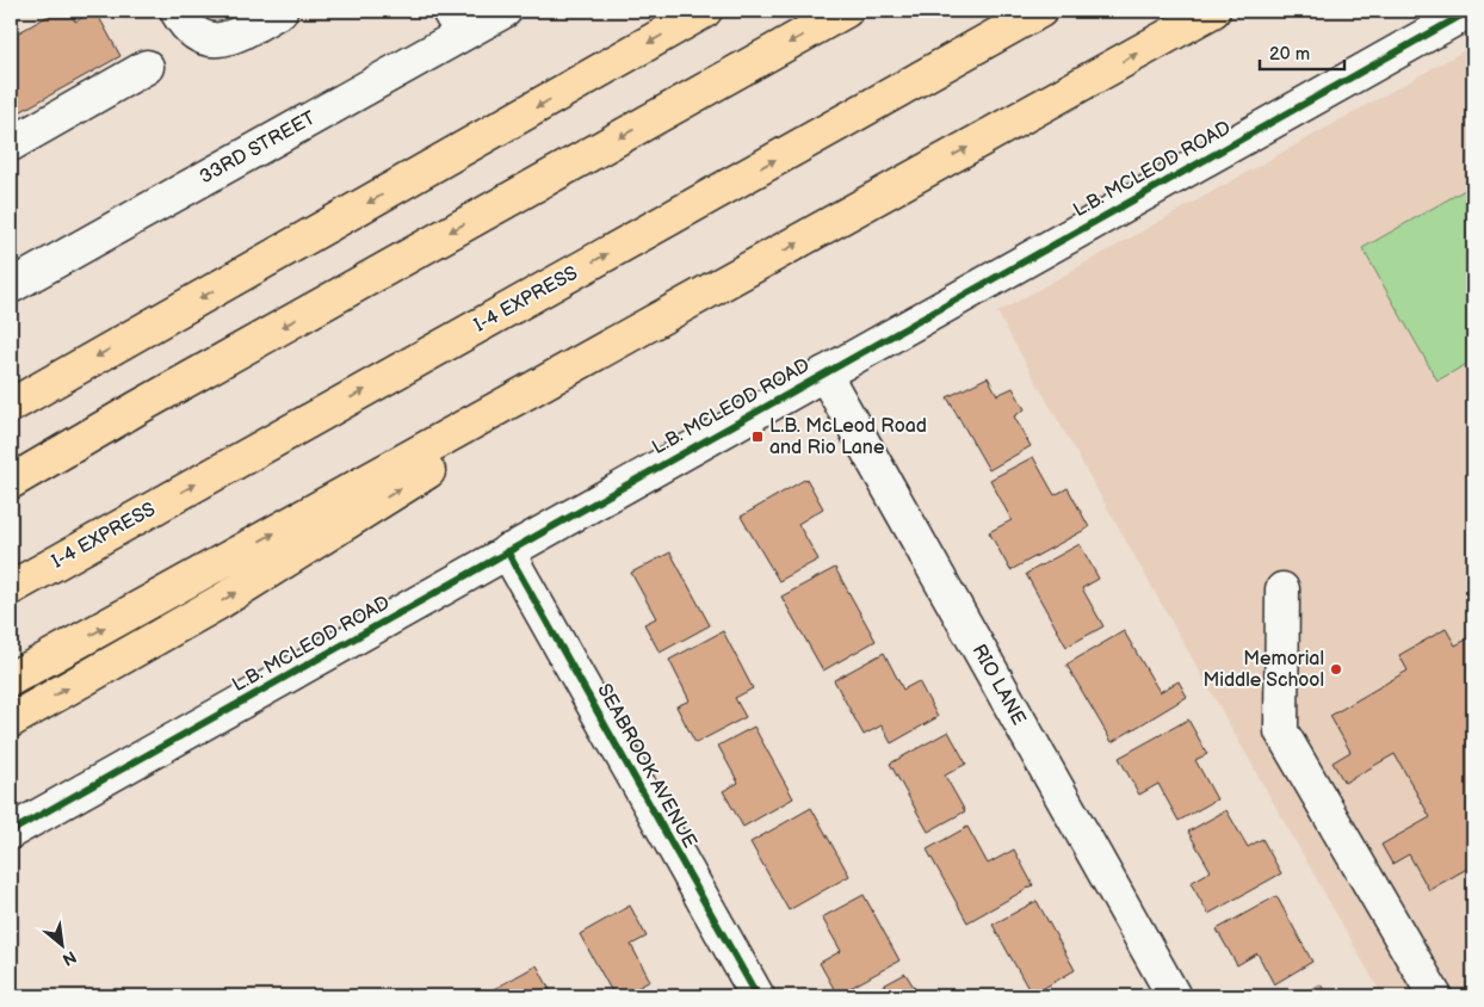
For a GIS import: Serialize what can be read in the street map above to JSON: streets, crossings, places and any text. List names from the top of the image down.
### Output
{
  "streets": {
    "highway": ["I-4 EXPRESS"],
    "street": [
      "33RD STREET",
      "L.B. MCLEOD ROAD",
      "RIO LANE",
      "SEABROOK AVENUE"
    ]
  },
  "crossings": [
    ["L.B. MCLEOD ROAD", "RIO LANE"],
    ["L.B. MCLEOD ROAD", "SEABROOK AVENUE"]
  ],
  "places": {
    "transit": ["L.B. McLeod Road and Rio Lane"],
    "other": ["Memorial Middle School"]
  },
  "scale_bar": "20 m",
  "north": "bottom right"
}
